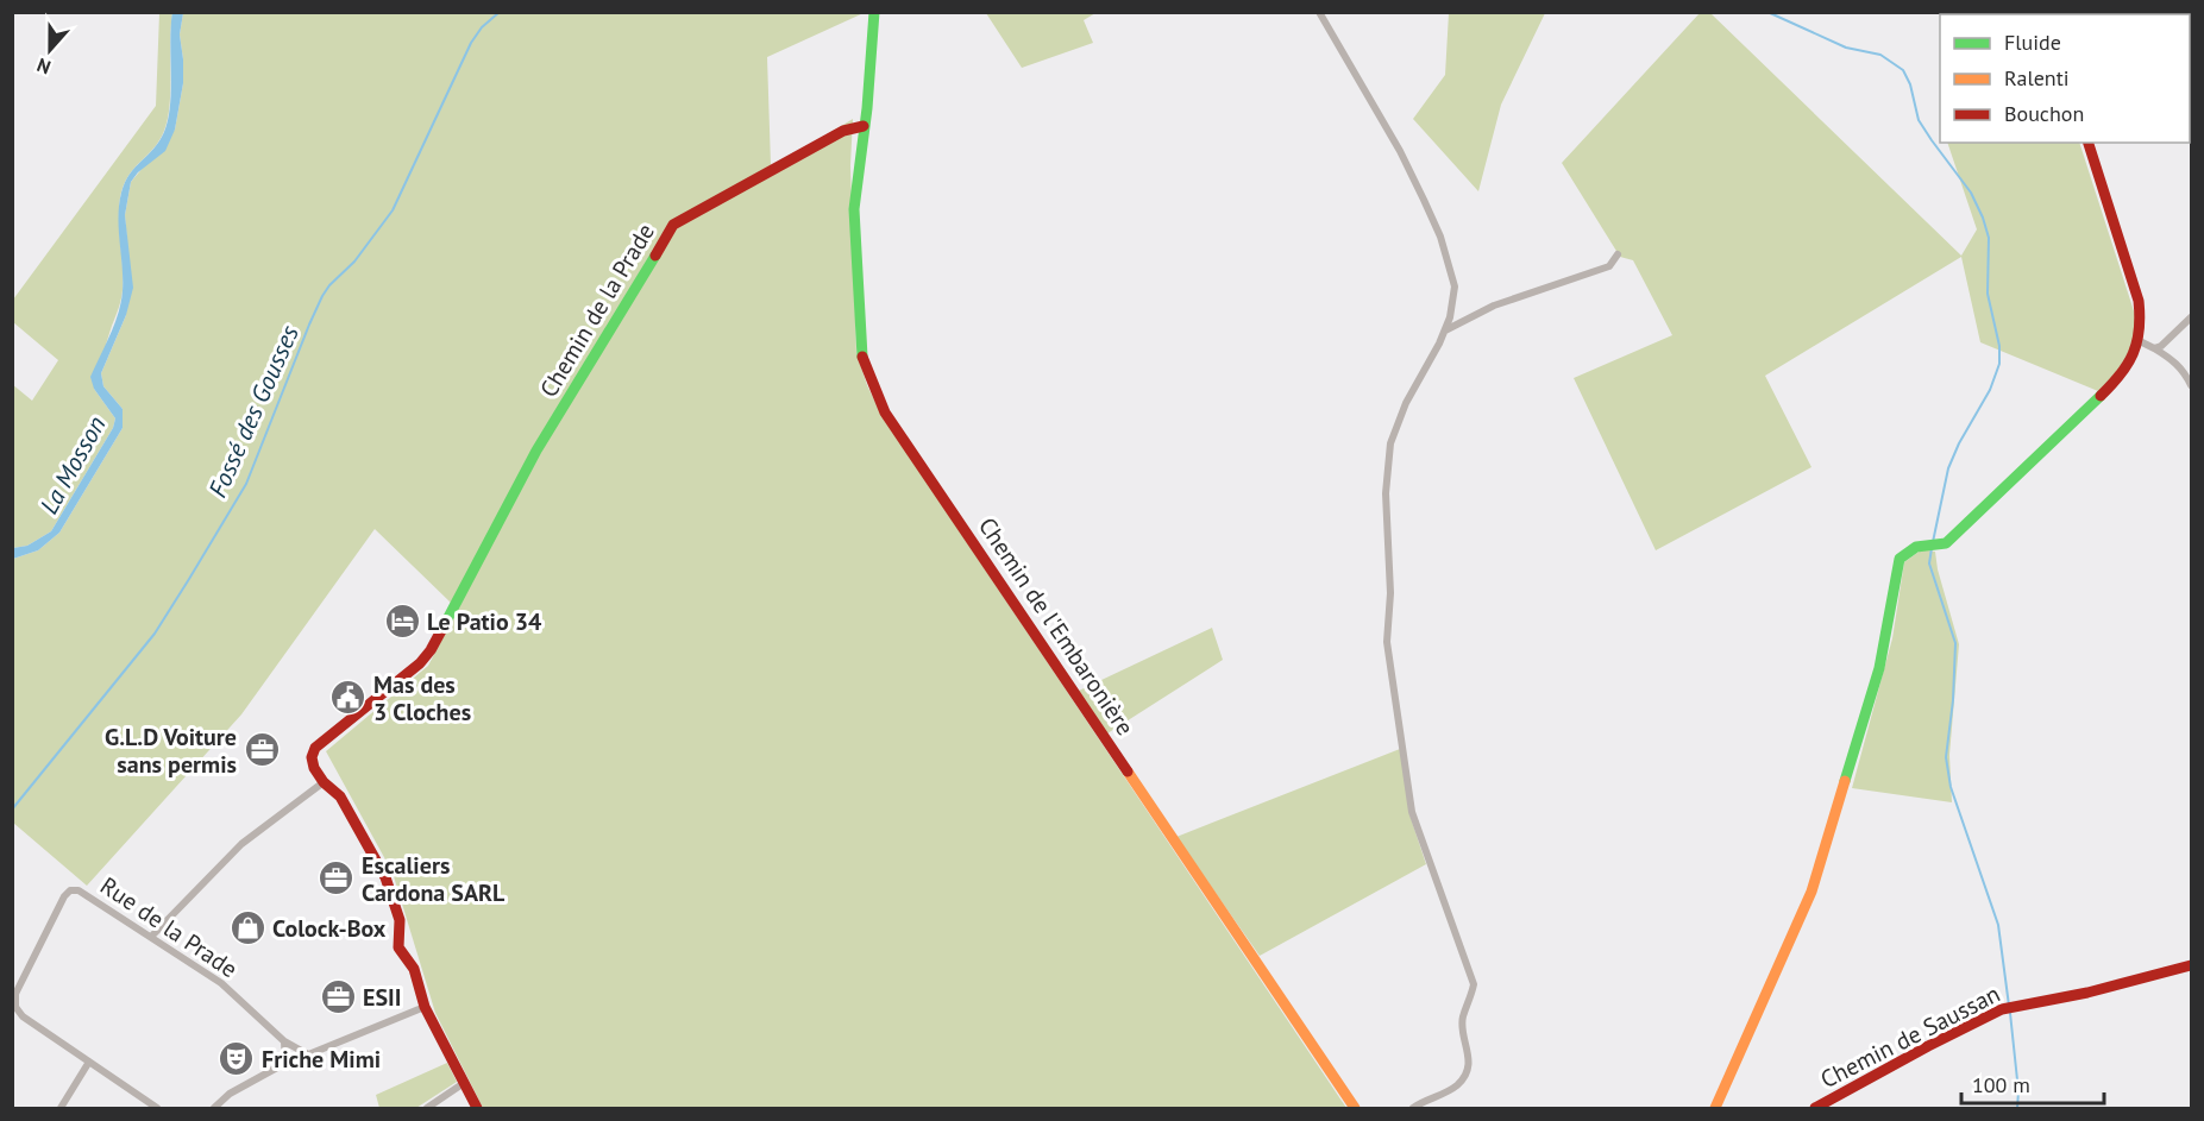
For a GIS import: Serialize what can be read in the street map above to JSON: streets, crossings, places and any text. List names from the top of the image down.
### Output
{
  "streets": {
    "street": [
      "Chemin de la Prade",
      "Chemin de l'Embaronière",
      "Rue de la Prade",
      "Chemin de Saussan"
    ]
  },
  "crossings": [
    ["Chemin de la Prade", "Chemin de l'Embaronière"]
  ],
  "water": ["Fossé des Gousses", "La Mosson"],
  "places": {
    "hotel": ["Le Patio 34"],
    "public building": ["Mas des 3 Cloches"],
    "office": ["G.L.D Voiture sans permis", "Escaliers Cardona SARL", "ESII"],
    "shop": ["Colock-Box"],
    "theatre": ["Friche Mimi"]
  },
  "legend": ["Fluide", "Ralenti", "Bouchon"],
  "scale_bar": "100 m",
  "north": "bottom"
}
